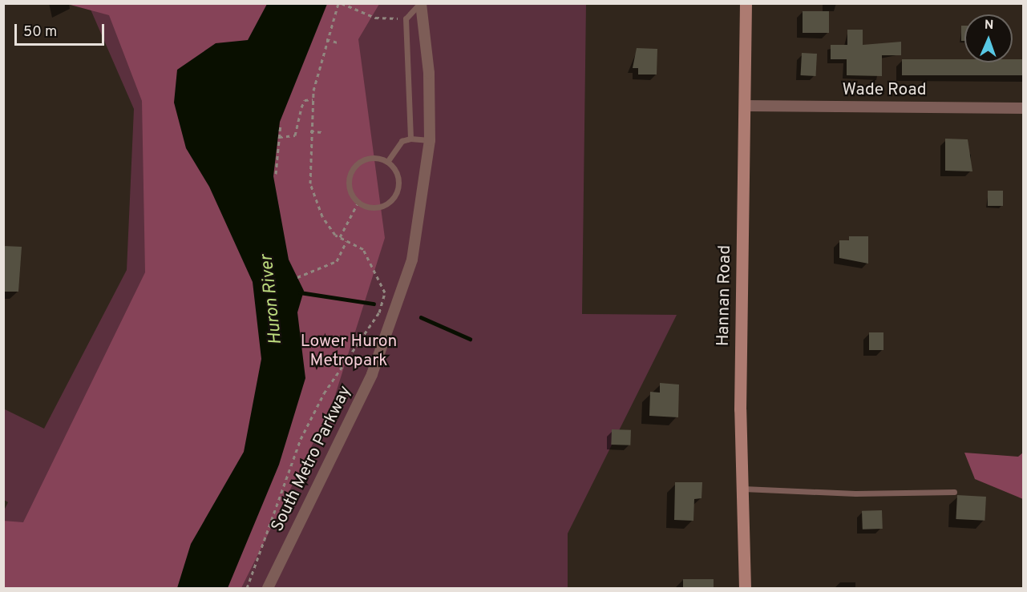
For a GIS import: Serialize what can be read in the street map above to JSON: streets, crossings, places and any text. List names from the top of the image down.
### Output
{
  "streets": {
    "street": ["Wade Road", "Hannan Road", "South Metro Parkway"]
  },
  "crossings": [
    ["Wade Road", "Hannan Road"]
  ],
  "water": ["Huron River"],
  "parks": ["Lower Huron Metropark"],
  "scale_bar": "50 m",
  "north": "top"
}
